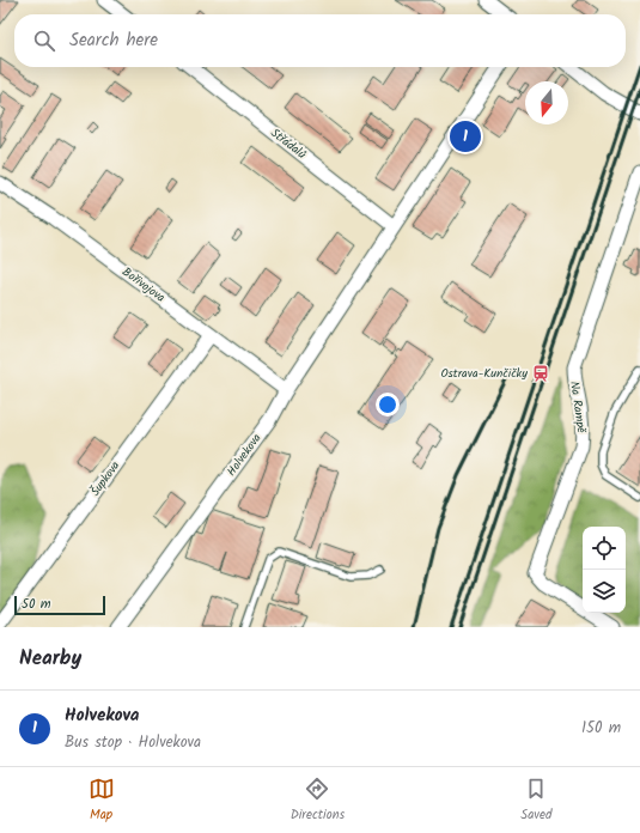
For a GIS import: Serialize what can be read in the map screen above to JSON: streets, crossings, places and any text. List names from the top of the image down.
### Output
{
  "streets": {
    "street": [
      "Střádalů",
      "Bořivojova",
      "Na Rampě",
      "Holvekova",
      "Šupkova"
    ]
  },
  "crossings": [
    ["Střádalů", "Holvekova"],
    ["Bořivojova", "Holvekova"],
    ["Bořivojova", "Šupkova"]
  ],
  "places": {
    "station": ["Ostrava-Kunčičky"]
  },
  "scale_bar": "50 m",
  "north": "bottom",
  "page": {
    "search": "Search here",
    "pins": "1",
    "scale": "50 m",
    "heading": "Nearby",
    "list": [
      {
        "mark": "1",
        "name": "Holvekova",
        "note": "Bus stop · Holvekova",
        "value": "150 m"
      }
    ],
    "nav": ["Map", "Directions", "Saved"]
  }
}
